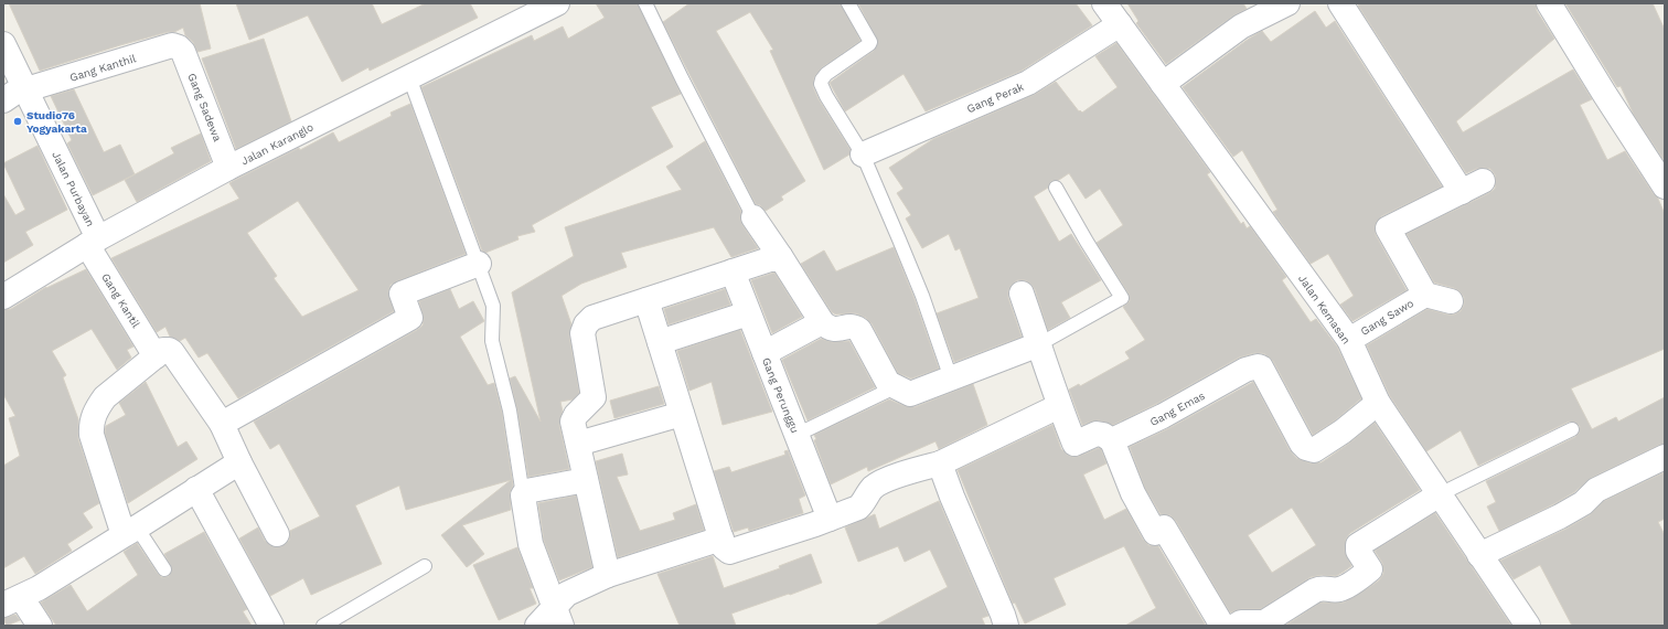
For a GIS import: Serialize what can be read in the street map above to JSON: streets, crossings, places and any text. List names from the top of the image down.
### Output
{
  "streets": {
    "street": [
      "Gang Kanthil",
      "Gang Perak",
      "Gang Sadewa",
      "Jalan Karanglo",
      "Jalan Purbayan",
      "Gang Kantil",
      "Jalan Kemasan",
      "Gang Sawo",
      "Gang Perunggu",
      "Gang Emas"
    ]
  },
  "crossings": [
    ["Gang Kanthil", "Gang Sadewa"],
    ["Gang Kanthil", "Jalan Purbayan"],
    ["Gang Perak", "Jalan Kemasan"],
    ["Gang Sadewa", "Jalan Karanglo"],
    ["Jalan Karanglo", "Jalan Purbayan"],
    ["Jalan Karanglo", "Gang Kantil"],
    ["Jalan Purbayan", "Gang Kantil"],
    ["Jalan Kemasan", "Gang Sawo"],
    ["Jalan Kemasan", "Gang Emas"]
  ],
  "places": ["Studio76 Yogyakarta"]
}
